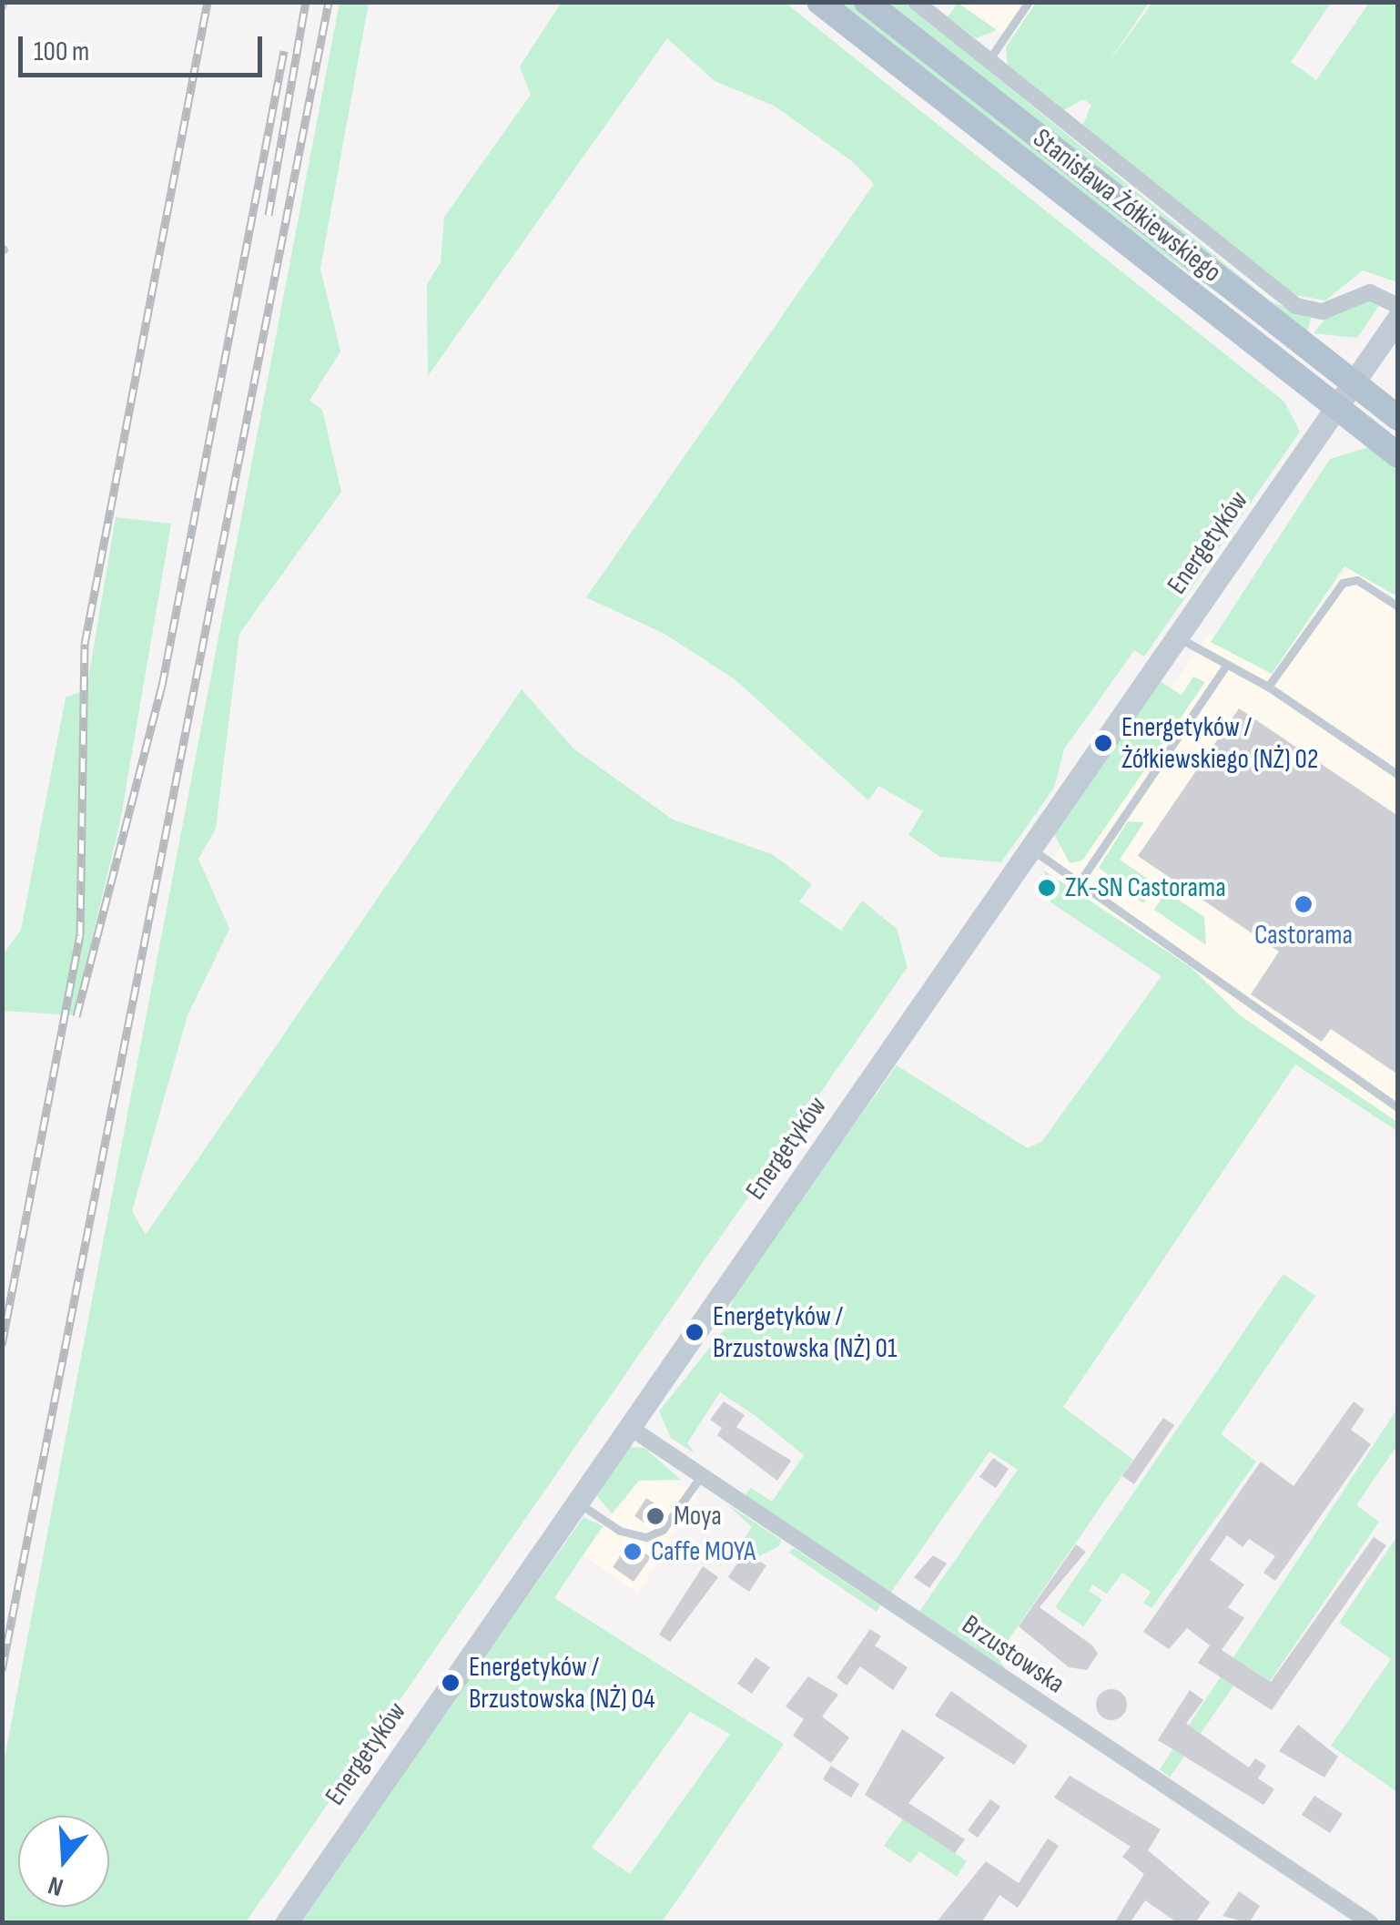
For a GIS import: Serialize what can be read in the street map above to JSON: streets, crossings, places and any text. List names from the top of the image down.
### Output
{
  "streets": {
    "main road": ["Stanisława Żółkiewskiego", "Energetyków"],
    "street": ["Brzustowska"]
  },
  "crossings": [
    ["Stanisława Żółkiewskiego", "Energetyków"],
    ["Energetyków", "Brzustowska"]
  ],
  "places": [
    "Energetyków / Żółkiewskiego (NŻ) 02",
    "ZK-SN Castorama",
    "Castorama",
    "Energetyków / Brzustowska (NŻ) 01",
    "Moya",
    "Caffe MOYA",
    "Energetyków / Brzustowska (NŻ) 04"
  ],
  "scale_bar": "100 m",
  "north": "bottom"
}
